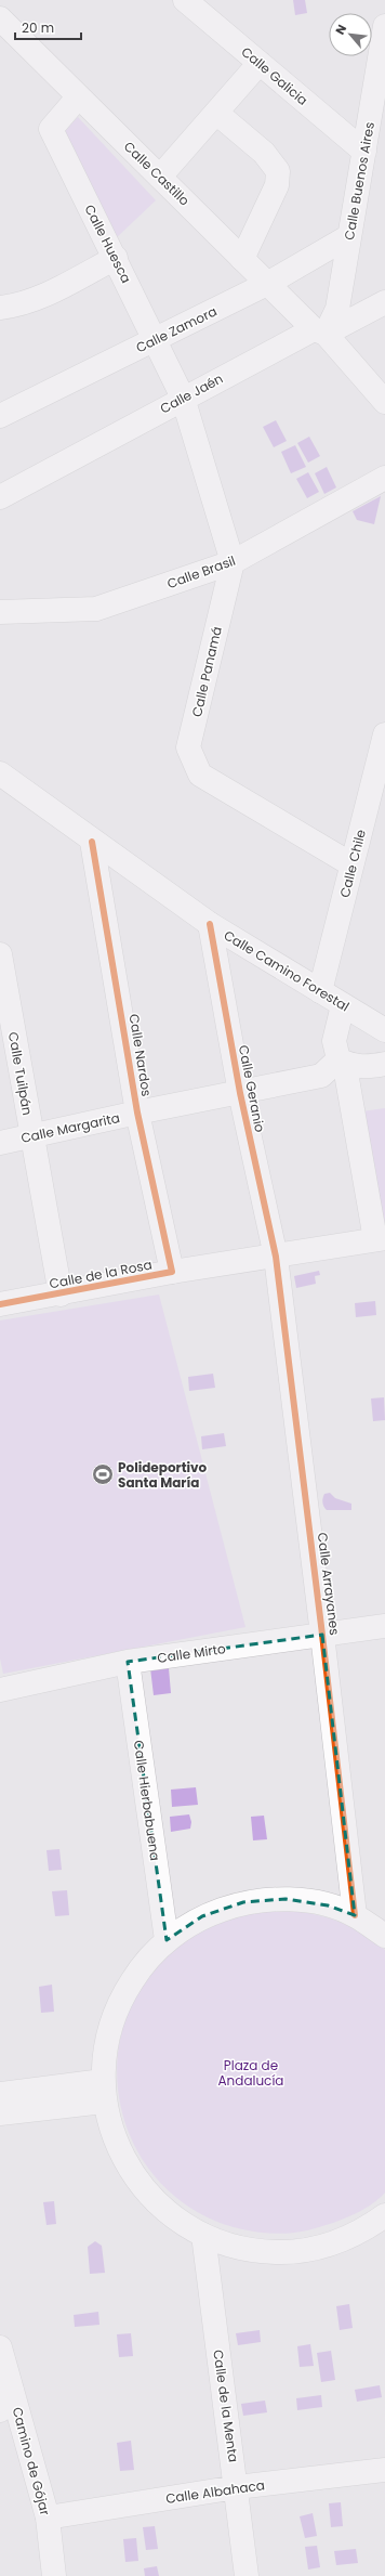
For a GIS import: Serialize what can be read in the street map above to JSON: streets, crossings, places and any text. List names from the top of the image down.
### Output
{
  "streets": {
    "street": [
      "Calle Galicia",
      "Calle Castillo",
      "Calle Buenos Aires",
      "Calle Huesca",
      "Calle Zamora",
      "Calle Jaén",
      "Calle Brasil",
      "Calle Panamá",
      "Calle Chile",
      "Calle Camino Forestal",
      "Calle Nardos",
      "Calle Tuilpán",
      "Calle Geranio",
      "Calle Margarita",
      "Calle de la Rosa",
      "Calle Arrayanes",
      "Calle Mirto",
      "Calle Hierbabuena",
      "Calle de la Menta",
      "Camino de Gójar",
      "Calle Albahaca"
    ]
  },
  "crossings": [
    ["Calle Galicia", "Calle Buenos Aires"],
    ["Calle Castillo", "Calle Buenos Aires"],
    ["Calle Castillo", "Calle Huesca"],
    ["Calle Castillo", "Calle Zamora"],
    ["Calle Castillo", "Calle Jaén"],
    ["Calle Buenos Aires", "Calle Zamora"],
    ["Calle Buenos Aires", "Calle Jaén"],
    ["Calle Huesca", "Calle Zamora"],
    ["Calle Huesca", "Calle Jaén"],
    ["Calle Brasil", "Calle Panamá"],
    ["Calle Panamá", "Calle Chile"],
    ["Calle Chile", "Calle Camino Forestal"],
    ["Calle Camino Forestal", "Calle Nardos"],
    ["Calle Camino Forestal", "Calle Geranio"],
    ["Calle Nardos", "Calle Margarita"],
    ["Calle Nardos", "Calle de la Rosa"],
    ["Calle Tuilpán", "Calle Margarita"],
    ["Calle Tuilpán", "Calle de la Rosa"],
    ["Calle Geranio", "Calle Margarita"],
    ["Calle Geranio", "Calle de la Rosa"],
    ["Calle Geranio", "Calle Arrayanes"],
    ["Calle de la Rosa", "Calle Arrayanes"],
    ["Calle Arrayanes", "Calle Mirto"],
    ["Calle Mirto", "Calle Hierbabuena"],
    ["Calle de la Menta", "Calle Albahaca"],
    ["Camino de Gójar", "Calle Albahaca"]
  ],
  "parks": ["Plaza de Andalucía"],
  "places": {
    "sports": ["Polideportivo Santa María"]
  },
  "scale_bar": "20 m",
  "north": "top left"
}
